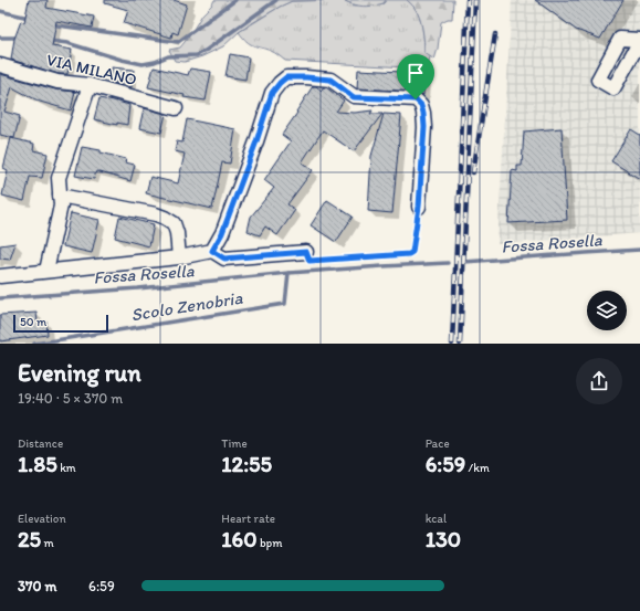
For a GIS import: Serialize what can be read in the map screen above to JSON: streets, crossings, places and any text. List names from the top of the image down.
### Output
{
  "streets": {
    "street": ["VIA MILANO"]
  },
  "water": ["Fossa Rosella", "Scolo Zenobria"],
  "scale_bar": "50 m",
  "page": {
    "scale": "50 m",
    "heading": ["Evening run", "19:40 · 5 × 370 m"],
    "stats": [
      ["Distance", "1.85 km"],
      ["Time", "12:55"],
      ["Pace", "6:59 /km"],
      ["Elevation", "25 m"],
      ["Heart rate", "160 bpm"],
      ["kcal", "130"]
    ],
    "list": [
      {
        "name": "370 m",
        "note": "6:59"
      }
    ]
  }
}
